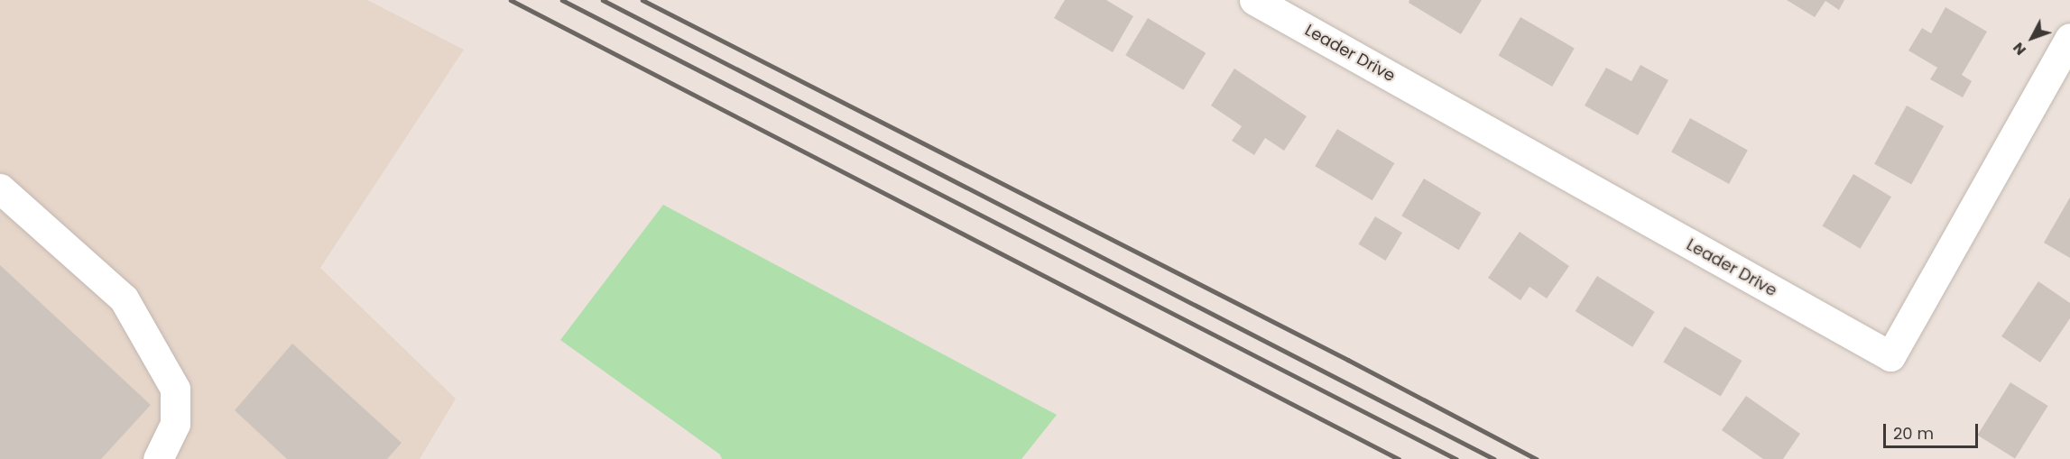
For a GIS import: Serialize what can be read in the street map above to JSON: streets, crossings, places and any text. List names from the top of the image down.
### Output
{
  "streets": {
    "street": ["Leader Drive"]
  },
  "scale_bar": "20 m",
  "north": "bottom left"
}
